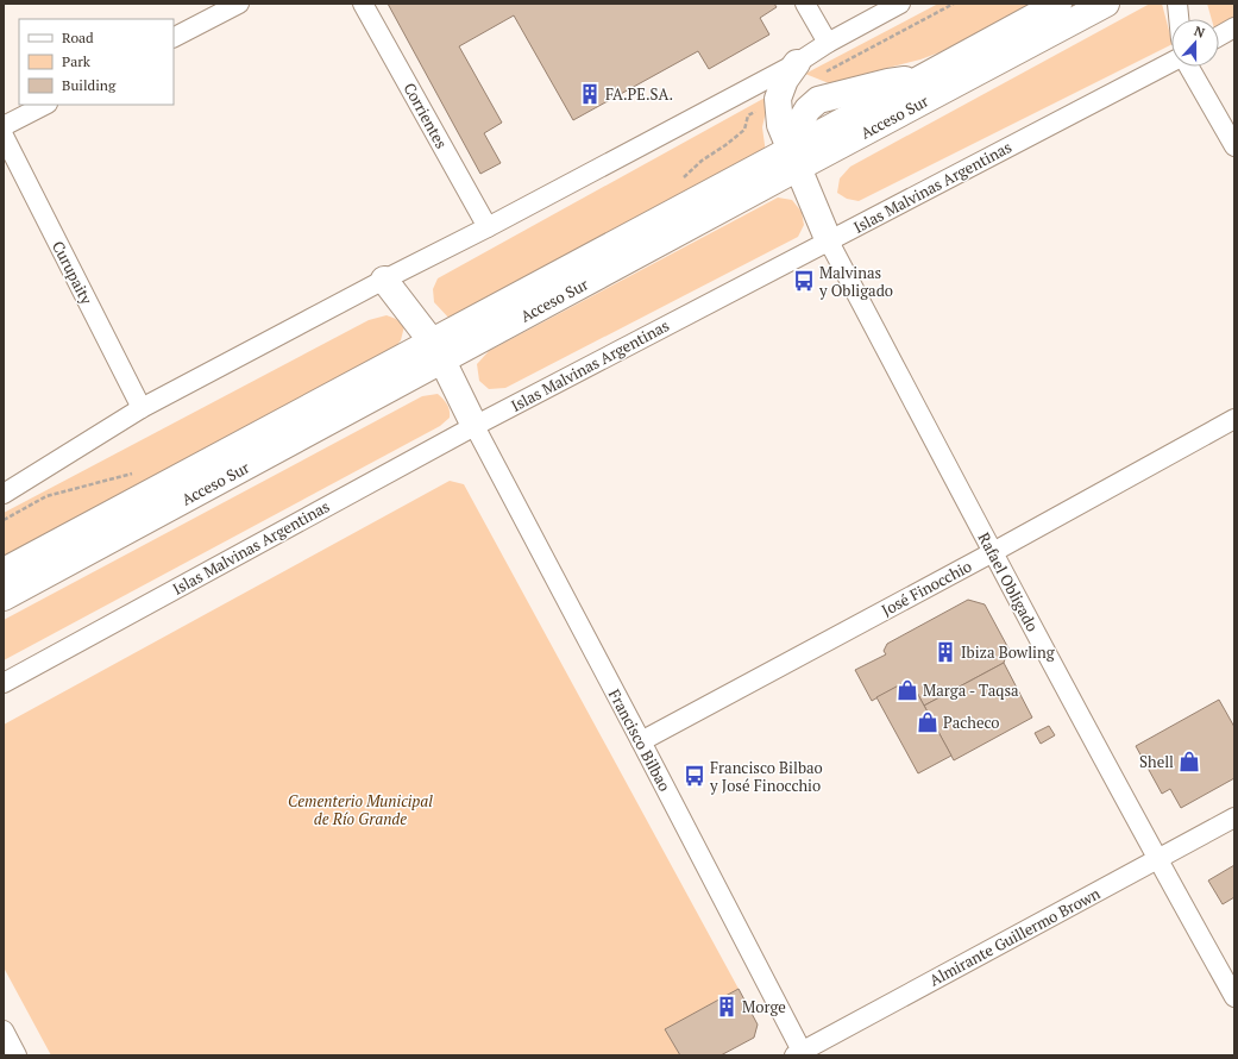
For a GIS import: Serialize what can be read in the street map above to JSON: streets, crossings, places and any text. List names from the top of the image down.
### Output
{
  "streets": {
    "main road": ["Acceso Sur"],
    "street": [
      "Corrientes",
      "Islas Malvinas Argentinas",
      "Curupaity",
      "Rafael Obligado",
      "José Finocchio",
      "Francisco Bilbao",
      "Almirante Guillermo Brown"
    ]
  },
  "crossings": [
    ["Islas Malvinas Argentinas", "Rafael Obligado"],
    ["Islas Malvinas Argentinas", "Francisco Bilbao"],
    ["Rafael Obligado", "José Finocchio"],
    ["Rafael Obligado", "Almirante Guillermo Brown"],
    ["José Finocchio", "Francisco Bilbao"],
    ["Francisco Bilbao", "Almirante Guillermo Brown"]
  ],
  "parks": ["Cementerio Municipal de Río Grande"],
  "places": {
    "building": ["FA.PE.SA.", "Ibiza Bowling", "Morge"],
    "bus stop": ["Malvinas y Obligado", "Francisco Bilbao y José Finocchio"],
    "shop": ["Marga - Taqsa", "Pacheco", "Shell"]
  },
  "legend": ["Road", "Park", "Building"],
  "north": "top"
}
